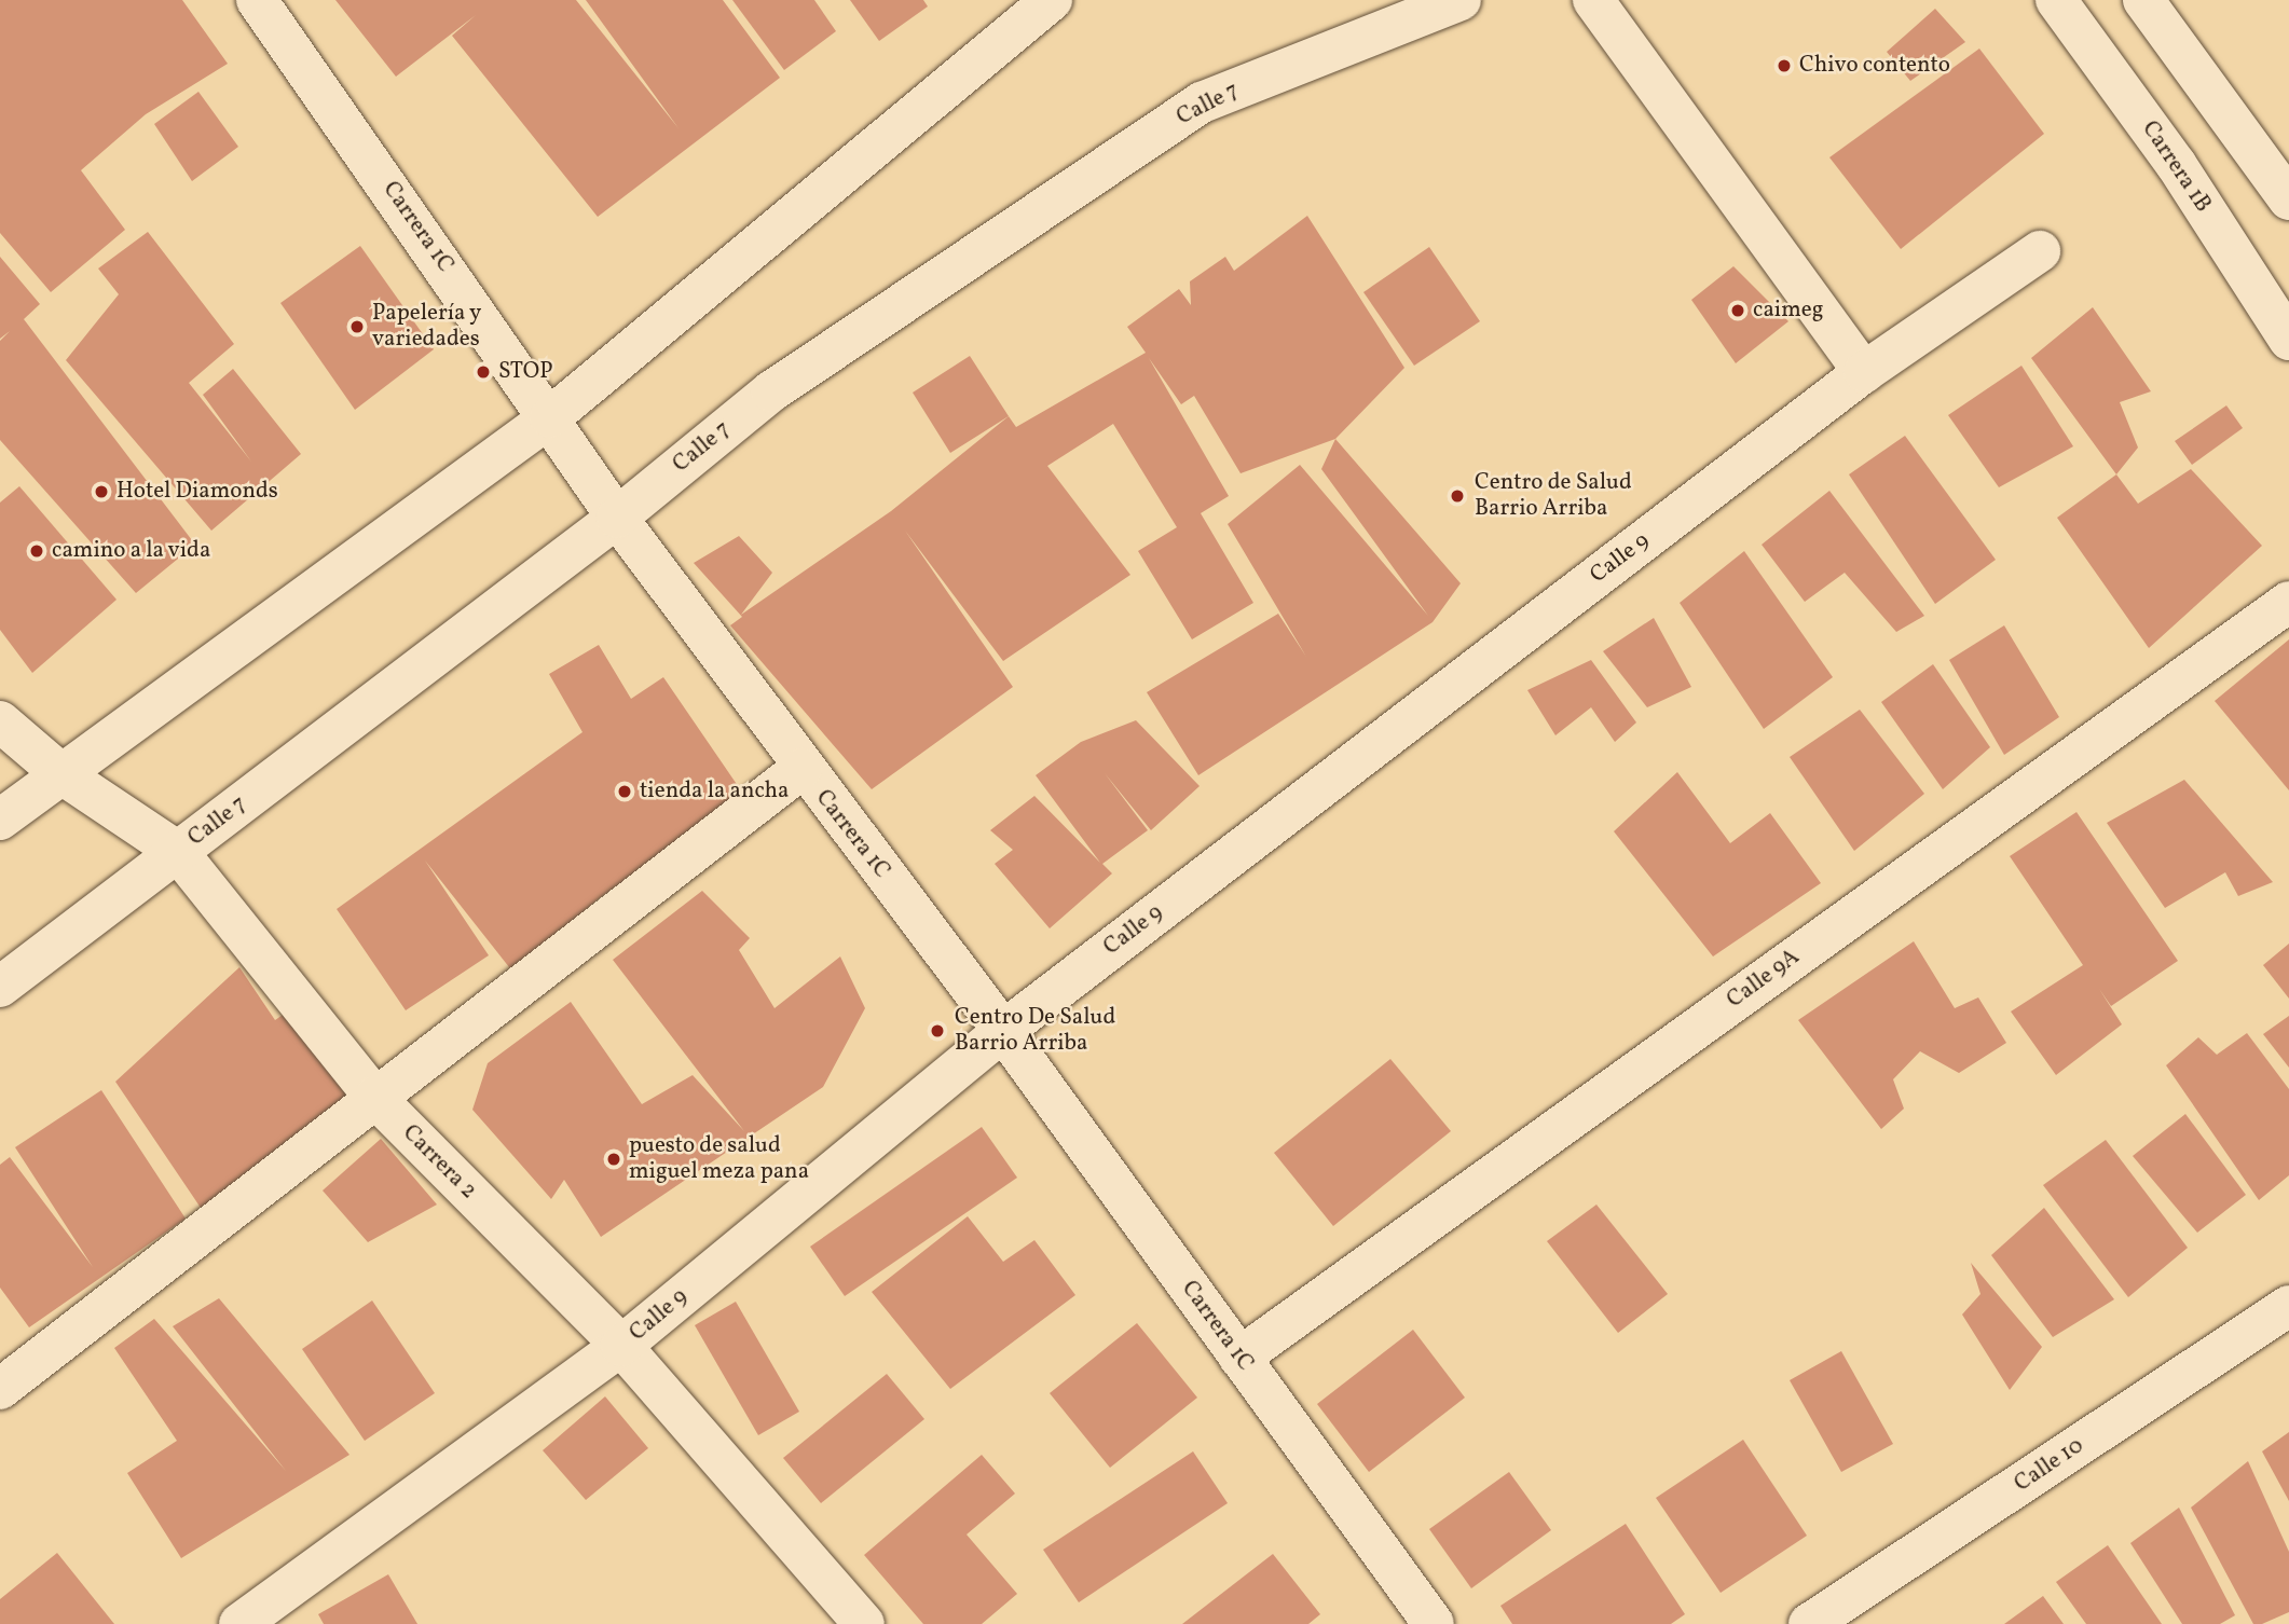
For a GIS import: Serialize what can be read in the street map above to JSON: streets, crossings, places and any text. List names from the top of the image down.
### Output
{
  "streets": {
    "street": [
      "Calle 7",
      "Carrera 1B",
      "Carrera 1C",
      "Calle 9",
      "Calle 9A",
      "Carrera 2",
      "Calle 10"
    ]
  },
  "crossings": [
    ["Calle 7", "Carrera 1C"],
    ["Calle 7", "Carrera 2"],
    ["Carrera 1C", "Calle 9"],
    ["Carrera 1C", "Calle 9A"],
    ["Calle 9", "Carrera 2"]
  ],
  "places": [
    "Chivo contento",
    "caimeg",
    "Papelería y variedades",
    "STOP",
    "Hotel Diamonds",
    "Centro de Salud Barrio Arriba",
    "camino a la vida",
    "tienda la ancha",
    "Centro De Salud Barrio Arriba",
    "puesto de salud miguel meza pana"
  ]
}
